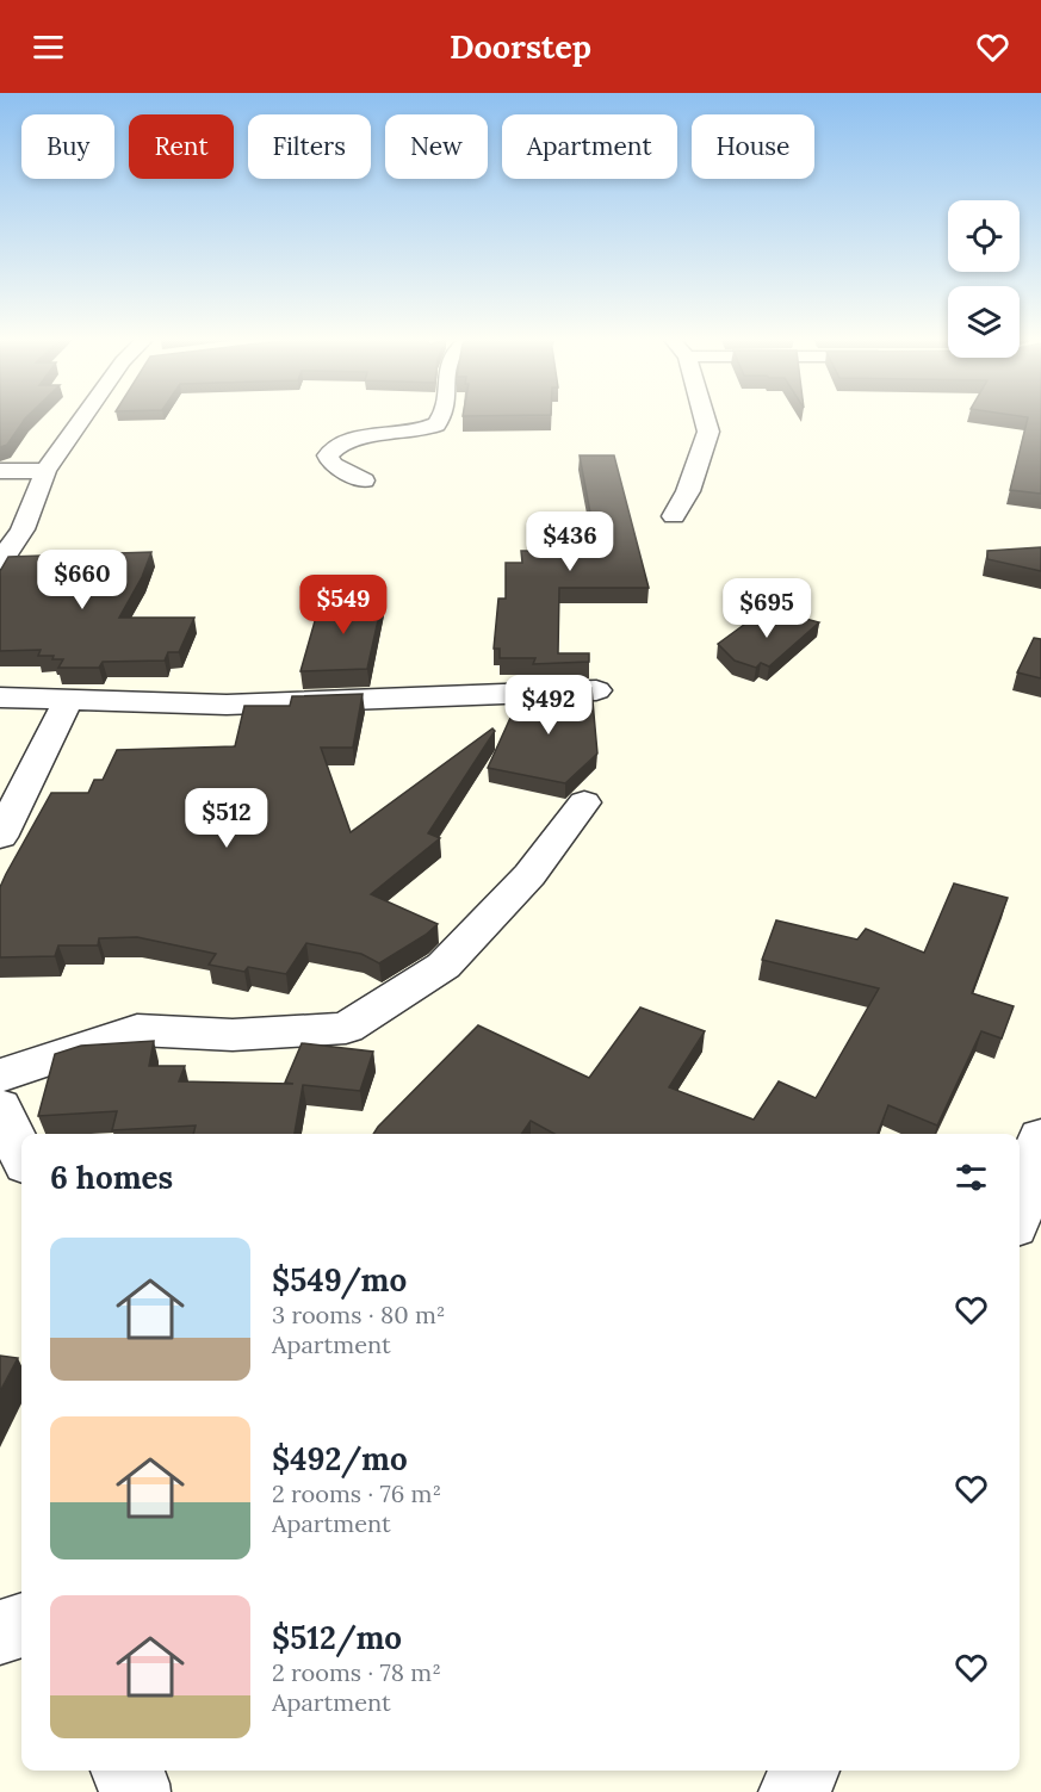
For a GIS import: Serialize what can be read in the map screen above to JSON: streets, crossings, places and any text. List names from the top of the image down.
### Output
{
  "page": {
    "header": "Doorstep",
    "chip": [
      "Buy",
      "Rent",
      "Filters",
      "New",
      "Apartment",
      "House"
    ],
    "price": [
      "$436",
      "$660",
      "$549",
      "$695",
      "$492",
      "$512"
    ],
    "heading": "6 homes",
    "list": [
      {
        "name": "$549/mo",
        "note": "3 rooms · 80 m² · Apartment"
      },
      {
        "name": "$492/mo",
        "note": "2 rooms · 76 m² · Apartment"
      },
      {
        "name": "$512/mo",
        "note": "2 rooms · 78 m² · Apartment"
      }
    ]
  }
}
